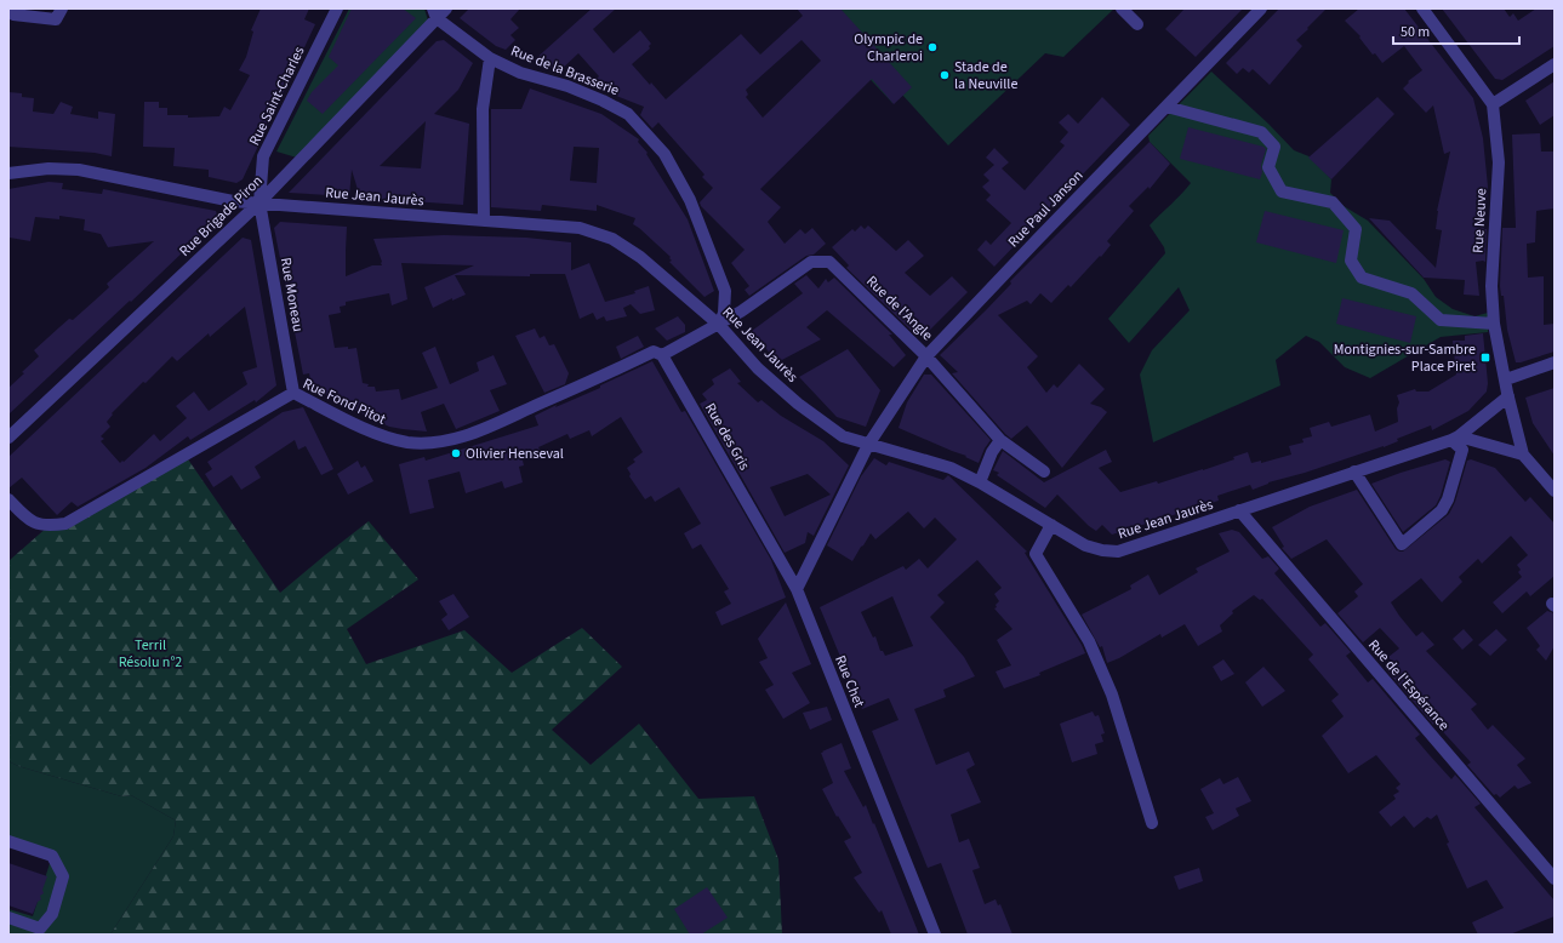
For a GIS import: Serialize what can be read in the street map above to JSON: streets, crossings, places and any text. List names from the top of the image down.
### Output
{
  "streets": {
    "street": [
      "Rue de la Brasserie",
      "Rue Saint-Charles",
      "Rue Jean Jaurès",
      "Rue Paul Janson",
      "Rue Brigade Piron",
      "Rue Neuve",
      "Rue Moneau",
      "Rue de l'Angle",
      "Rue Fond Pitot",
      "Rue des Gris",
      "Rue Chet",
      "Rue de l'Espérance"
    ]
  },
  "crossings": [
    ["Rue de la Brasserie", "Rue Jean Jaurès"],
    ["Rue de la Brasserie", "Rue Brigade Piron"],
    ["Rue de la Brasserie", "Rue de l'Angle"],
    ["Rue Saint-Charles", "Rue Jean Jaurès"],
    ["Rue Saint-Charles", "Rue Brigade Piron"],
    ["Rue Saint-Charles", "Rue Moneau"],
    ["Rue Jean Jaurès", "Rue Paul Janson"],
    ["Rue Jean Jaurès", "Rue Brigade Piron"],
    ["Rue Jean Jaurès", "Rue Neuve"],
    ["Rue Jean Jaurès", "Rue Moneau"],
    ["Rue Jean Jaurès", "Rue de l'Angle"],
    ["Rue Jean Jaurès", "Rue de l'Espérance"],
    ["Rue Paul Janson", "Rue de l'Angle"],
    ["Rue Brigade Piron", "Rue Moneau"],
    ["Rue Moneau", "Rue Fond Pitot"],
    ["Rue Fond Pitot", "Rue des Gris"],
    ["Rue des Gris", "Rue Chet"]
  ],
  "parks": ["Terril Résolu n°2"],
  "places": {
    "other": ["Olympic de Charleroi", "Stade de la Neuville", "Olivier Henseval"],
    "transit": ["Montignies-sur-Sambre Place Piret"]
  },
  "scale_bar": "50 m"
}
